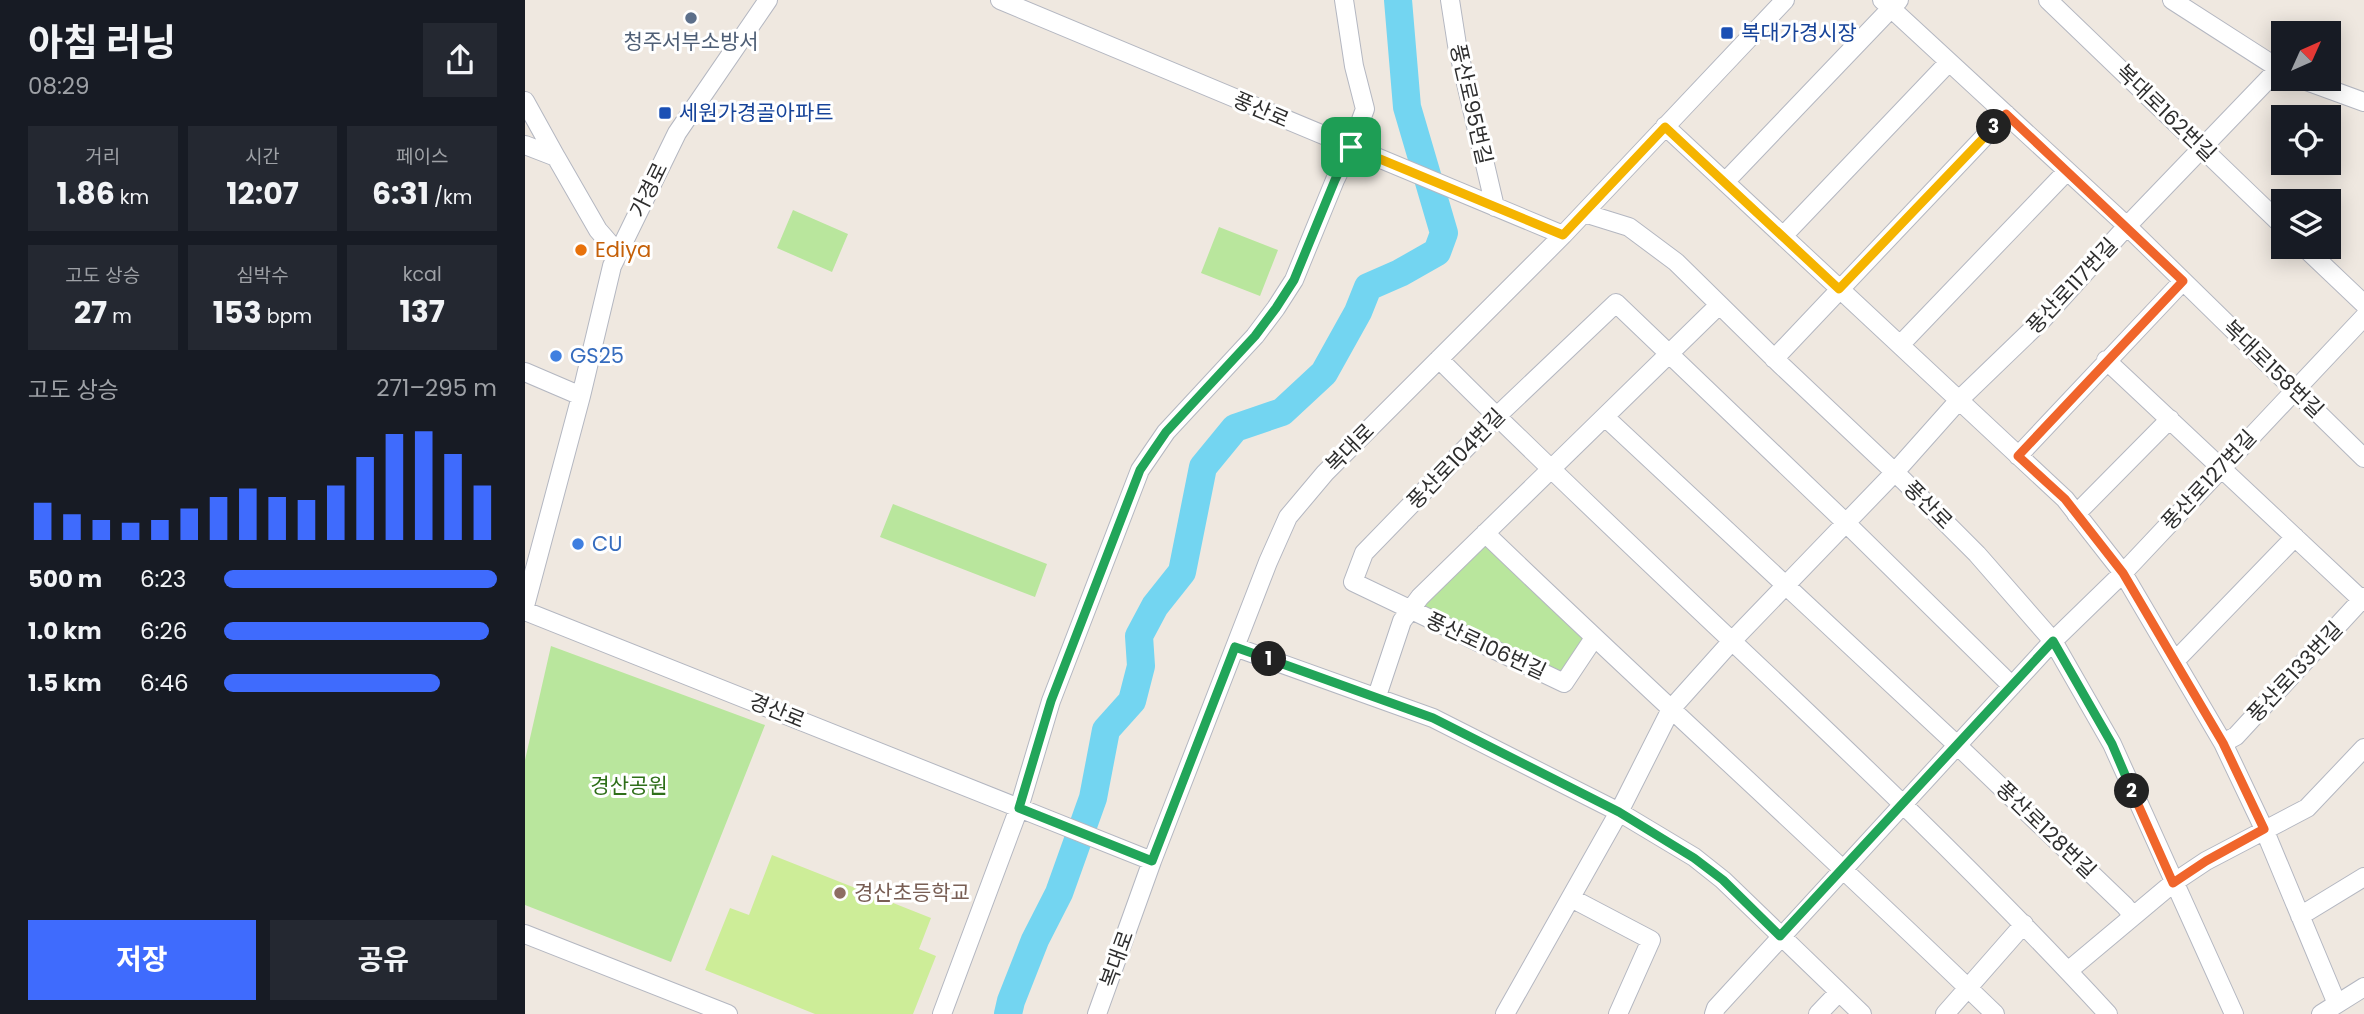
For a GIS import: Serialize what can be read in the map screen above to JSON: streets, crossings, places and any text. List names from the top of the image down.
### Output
{
  "streets": {
    "street": [
      "풍산로95번길",
      "풍산로",
      "복대로162번길",
      "가경로",
      "풍산로117번길",
      "복대로158번길",
      "복대로",
      "풍산로104번길",
      "풍산로127번길",
      "풍산로106번길",
      "풍산로133번길",
      "경산로",
      "풍산로128번길"
    ]
  },
  "crossings": [
    ["풍산로95번길", "풍산로"],
    ["풍산로", "풍산로117번길"],
    ["풍산로", "복대로"],
    ["풍산로", "풍산로127번길"],
    ["풍산로", "풍산로106번길"],
    ["복대로162번길", "풍산로117번길"],
    ["풍산로117번길", "복대로158번길"],
    ["풍산로117번길", "풍산로128번길"],
    ["복대로158번길", "풍산로127번길"],
    ["복대로", "경산로"],
    ["풍산로104번길", "풍산로106번길"],
    ["풍산로106번길", "풍산로128번길"]
  ],
  "parks": ["경산공원"],
  "places": {
    "other": [
      "청주서부소방서",
      "Ediya",
      "GS25",
      "CU",
      "경산초등학교"
    ],
    "transit": ["복대가경시장", "세원가경골아파트"]
  },
  "north": "top right",
  "page": {
    "heading": ["아침 러닝", "08:29"],
    "pins": ["3", "1", "2"],
    "stats": [
      ["거리", "1.86 km"],
      ["시간", "12:07"],
      ["페이스", "6:31 /km"],
      ["고도 상승", "27 m"],
      ["심박수", "153 bpm"],
      ["kcal", "137"]
    ],
    "chart": ["고도 상승", "271–295 m"],
    "list": [
      {
        "name": "500 m",
        "note": "6:23"
      },
      {
        "name": "1.0 km",
        "note": "6:26"
      },
      {
        "name": "1.5 km",
        "note": "6:46"
      }
    ],
    "buttons": ["저장", "공유"]
  }
}
